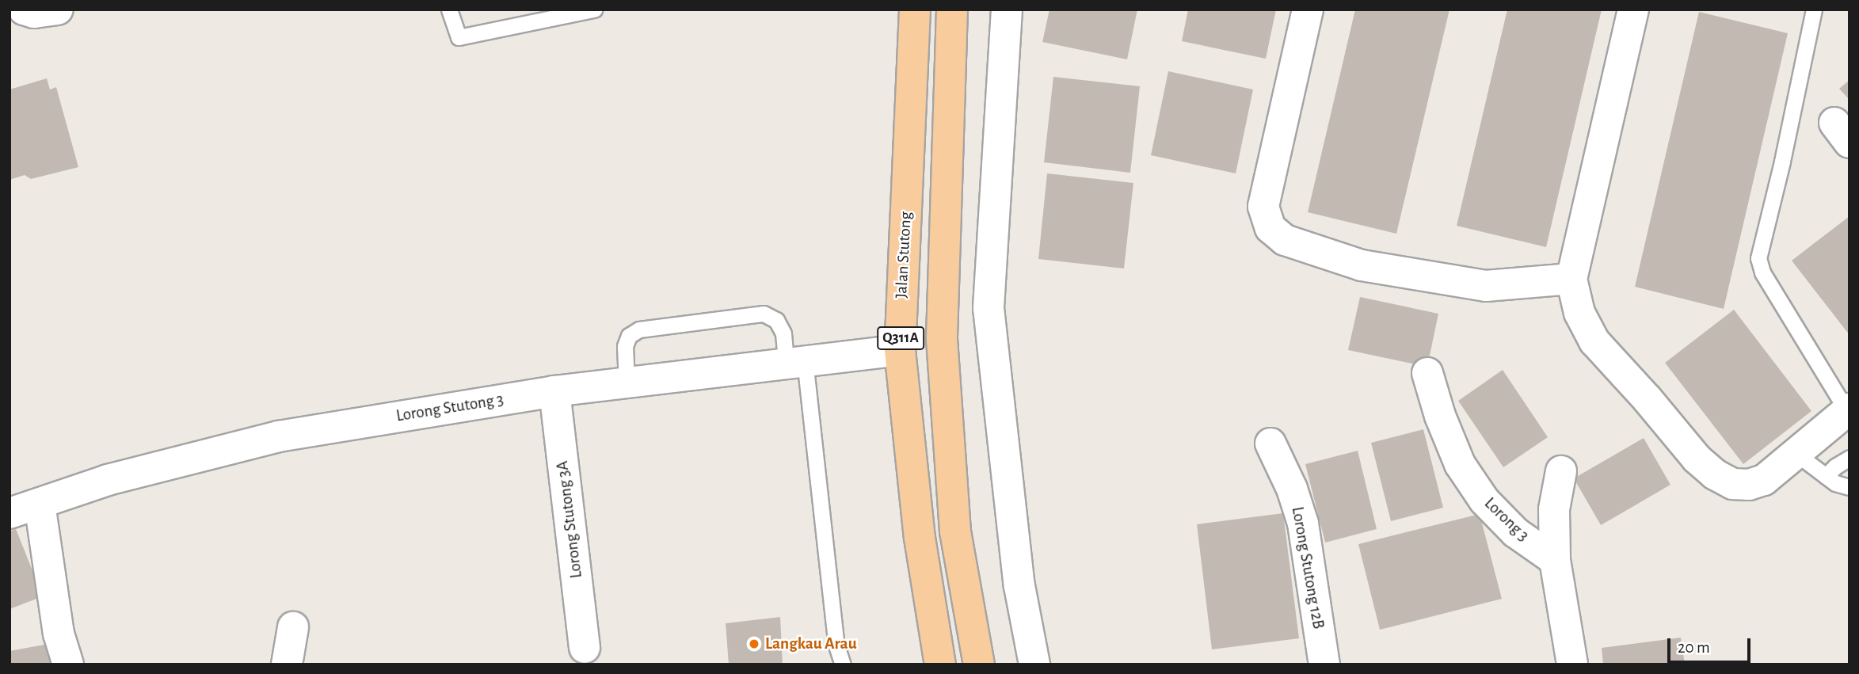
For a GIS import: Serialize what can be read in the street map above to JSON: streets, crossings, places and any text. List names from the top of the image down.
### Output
{
  "streets": {
    "main road": ["Jalan Stutong", "Q311A"],
    "street": [
      "Lorong Stutong 3",
      "Lorong Stutong 3A",
      "Lorong 3",
      "Lorong Stutong 12B"
    ]
  },
  "crossings": [
    ["Jalan Stutong", "Lorong Stutong 3"],
    ["Lorong Stutong 3", "Lorong Stutong 3A"]
  ],
  "places": ["Langkau Arau"],
  "scale_bar": "20 m"
}
